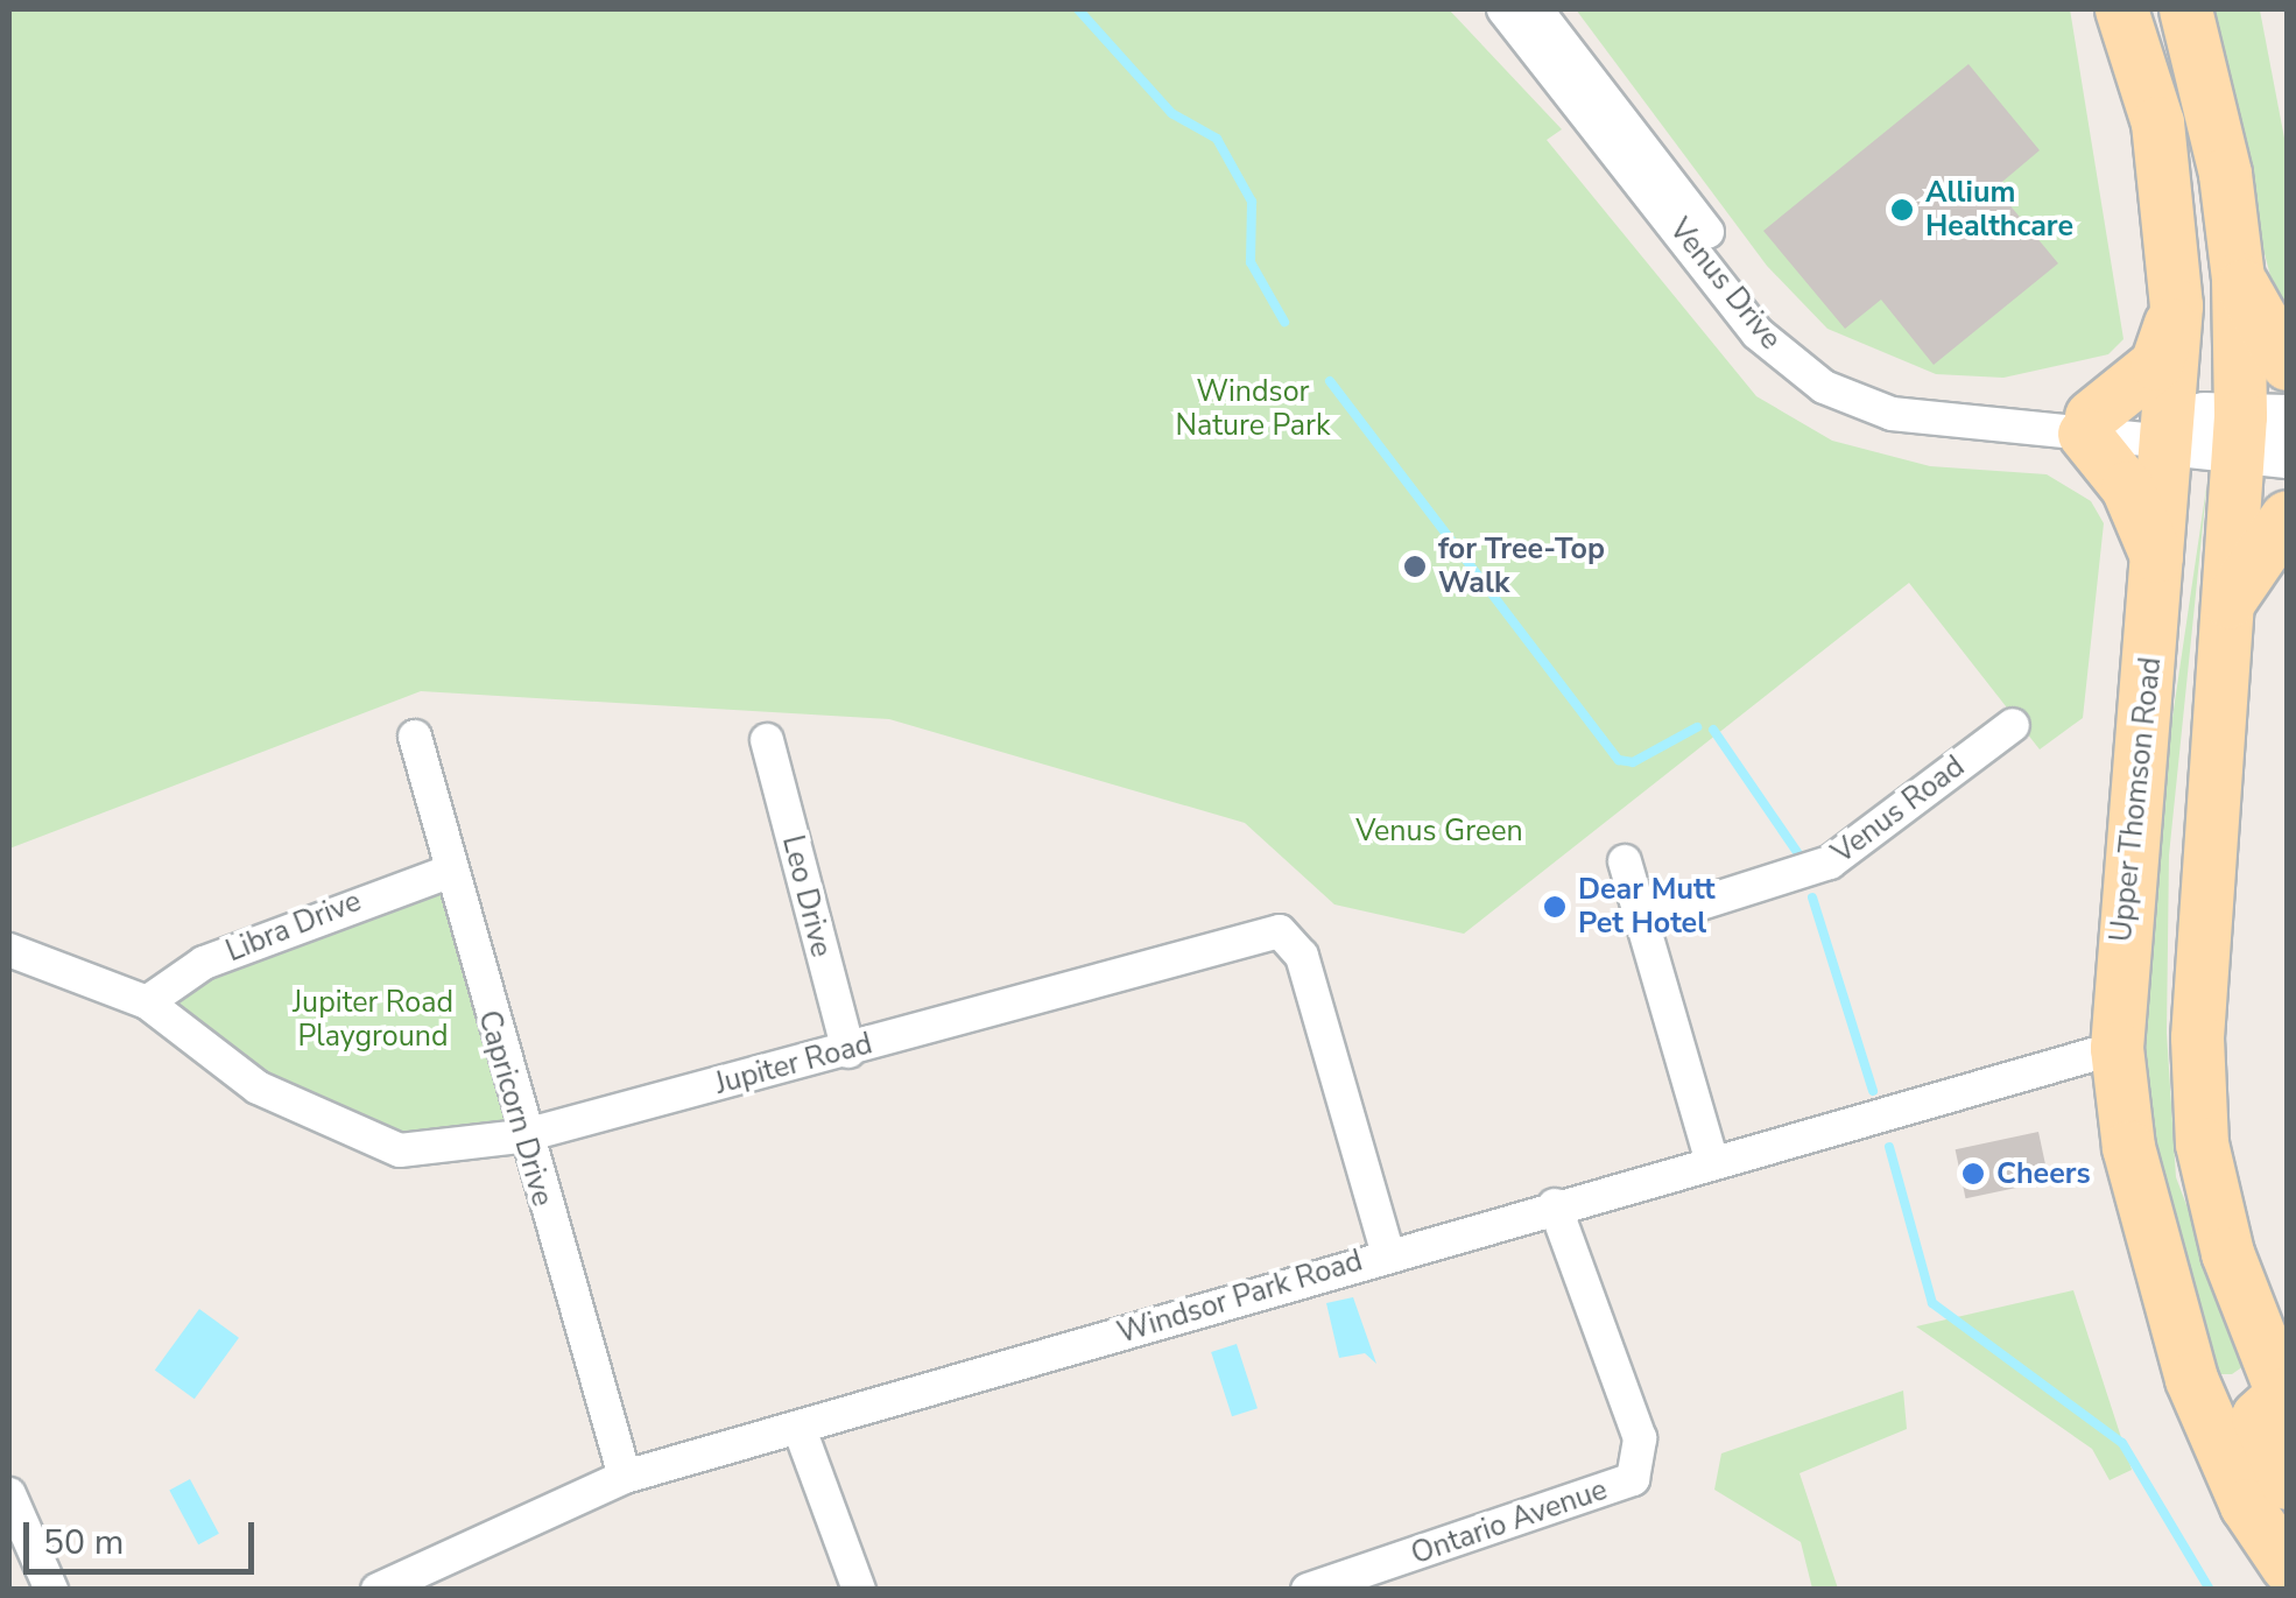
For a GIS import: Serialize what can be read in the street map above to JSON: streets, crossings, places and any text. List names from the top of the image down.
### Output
{
  "streets": {
    "main road": ["Venus Drive", "Upper Thomson Road"],
    "street": [
      "Venus Road",
      "Leo Drive",
      "Libra Drive",
      "Jupiter Road",
      "Capricorn Drive",
      "Windsor Park Road",
      "Ontario Avenue"
    ]
  },
  "crossings": [
    ["Venus Drive", "Upper Thomson Road"],
    ["Upper Thomson Road", "Windsor Park Road"],
    ["Leo Drive", "Jupiter Road"],
    ["Libra Drive", "Jupiter Road"],
    ["Libra Drive", "Capricorn Drive"],
    ["Jupiter Road", "Capricorn Drive"],
    ["Jupiter Road", "Windsor Park Road"],
    ["Capricorn Drive", "Windsor Park Road"],
    ["Windsor Park Road", "Ontario Avenue"]
  ],
  "parks": ["Windsor Nature Park", "Venus Green", "Jupiter Road Playground"],
  "places": [
    "Allium Healthcare",
    "for Tree-Top Walk",
    "Dear Mutt Pet Hotel",
    "Cheers"
  ],
  "scale_bar": "50 m"
}
